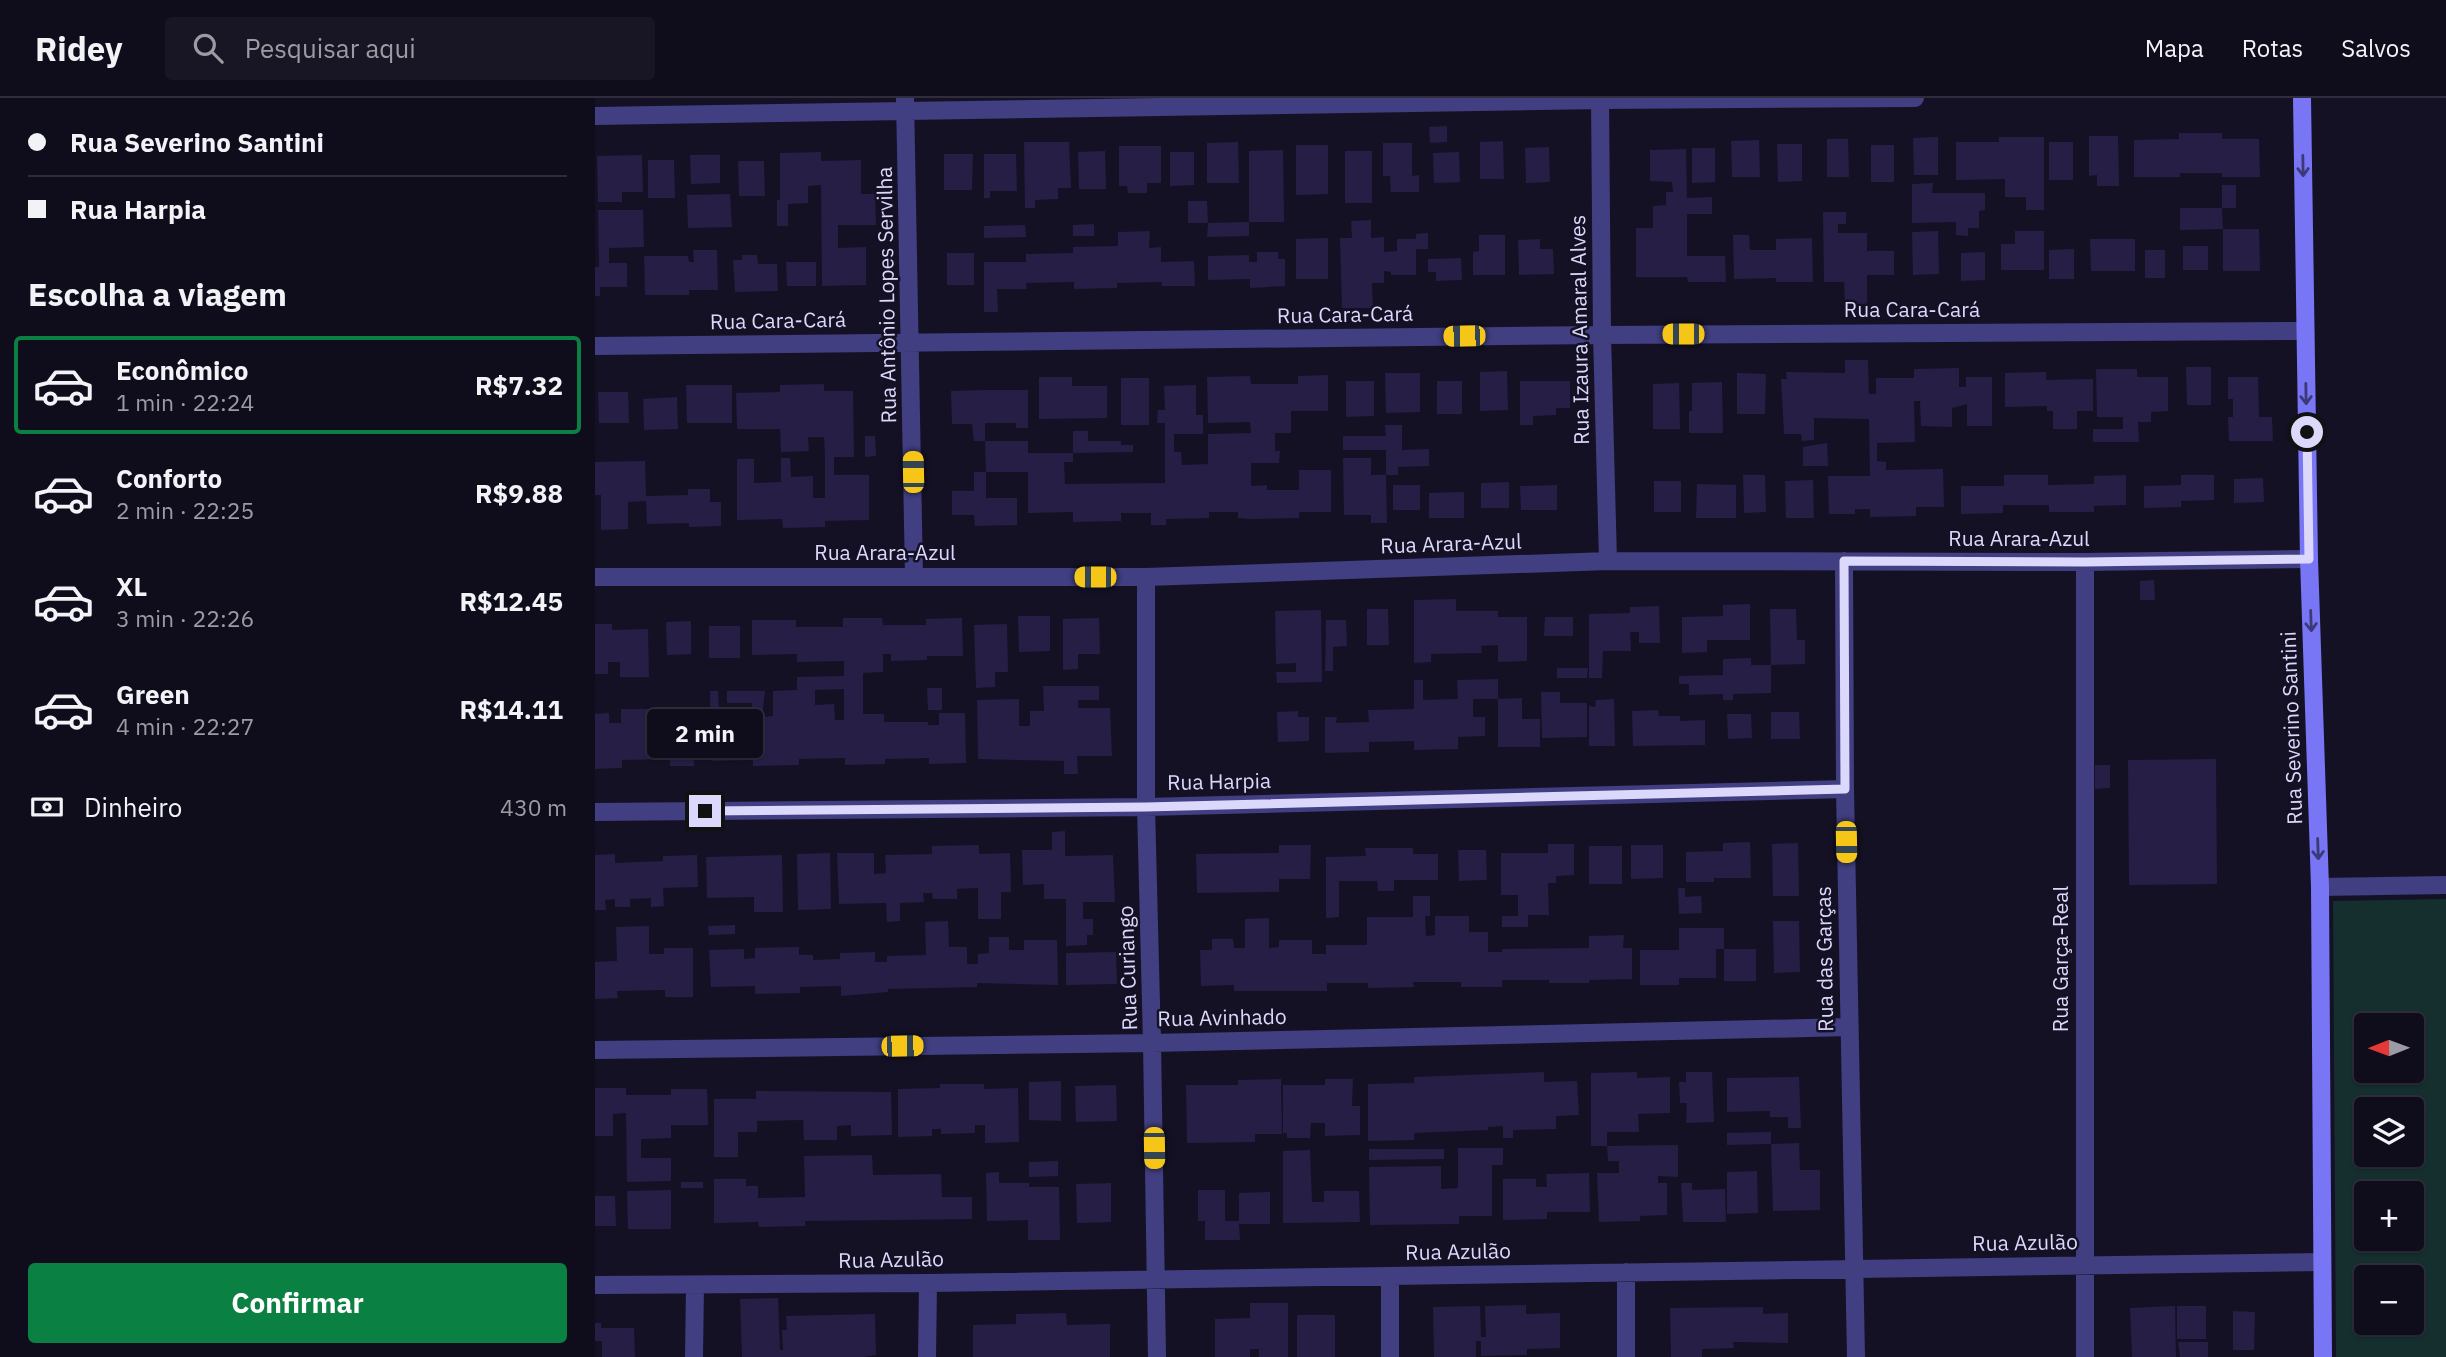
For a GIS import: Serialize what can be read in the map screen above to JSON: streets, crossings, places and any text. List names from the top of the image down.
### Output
{
  "streets": {
    "street": [
      "Rua Antônio Lopes Servilha",
      "Rua Cara-Cará",
      "Rua Izaura Amaral Alves",
      "Rua Arara-Azul",
      "Rua Severino Santini",
      "Rua Harpia",
      "Rua das Garças",
      "Rua Garça-Real",
      "Rua Curiango",
      "Rua Avinhado",
      "Rua Azulão"
    ]
  },
  "crossings": [
    ["Rua Antônio Lopes Servilha", "Rua Cara-Cará"],
    ["Rua Antônio Lopes Servilha", "Rua Arara-Azul"],
    ["Rua Cara-Cará", "Rua Izaura Amaral Alves"],
    ["Rua Cara-Cará", "Rua Severino Santini"],
    ["Rua Izaura Amaral Alves", "Rua Arara-Azul"],
    ["Rua Arara-Azul", "Rua Severino Santini"],
    ["Rua Arara-Azul", "Rua das Garças"],
    ["Rua Arara-Azul", "Rua Garça-Real"],
    ["Rua Arara-Azul", "Rua Curiango"],
    ["Rua Severino Santini", "Rua Azulão"],
    ["Rua Harpia", "Rua das Garças"],
    ["Rua Harpia", "Rua Curiango"],
    ["Rua das Garças", "Rua Avinhado"],
    ["Rua das Garças", "Rua Azulão"],
    ["Rua Garça-Real", "Rua Azulão"],
    ["Rua Curiango", "Rua Avinhado"],
    ["Rua Curiango", "Rua Azulão"]
  ],
  "one_way": ["Rua Severino Santini"],
  "north": "left",
  "page": {
    "header": "Ridey",
    "search": "Pesquisar aqui",
    "nav": ["Mapa", "Rotas", "Salvos"],
    "banner": ["Rua Severino Santini", "Rua Harpia"],
    "heading": "Escolha a viagem",
    "list": [
      {
        "name": "Econômico",
        "note": "1 min · 22:24",
        "value": "R$7.32"
      },
      {
        "name": "Conforto",
        "note": "2 min · 22:25",
        "value": "R$9.88"
      },
      {
        "name": "XL",
        "note": "3 min · 22:26",
        "value": "R$12.45"
      },
      {
        "name": "Green",
        "note": "4 min · 22:27",
        "value": "R$14.11"
      }
    ],
    "bubble": "2 min",
    "pay": ["Dinheiro", "430 m"],
    "map_buttons": ["+", "−"],
    "buttons": "Confirmar"
  }
}
